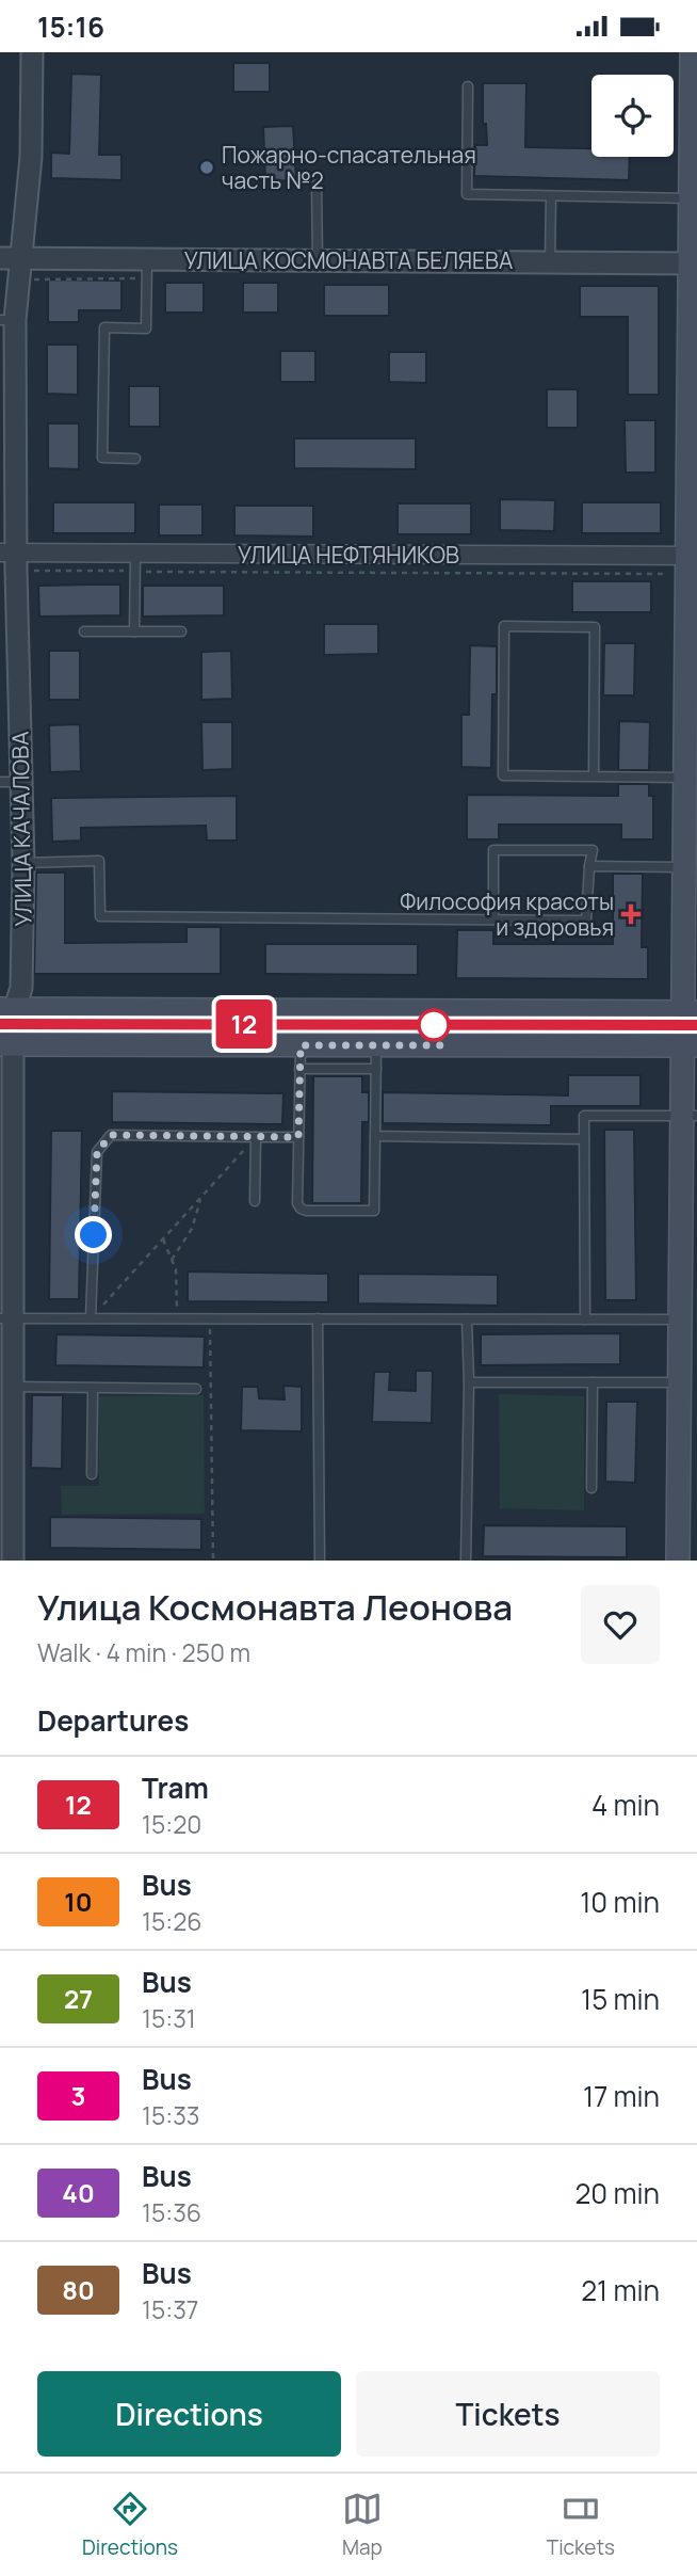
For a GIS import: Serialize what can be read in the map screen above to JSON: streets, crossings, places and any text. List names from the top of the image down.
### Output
{
  "streets": {
    "street": ["УЛИЦА КОСМОНАВТА БЕЛЯЕВА", "УЛИЦА НЕФТЯНИКОВ", "УЛИЦА КАЧАЛОВА"]
  },
  "crossings": [
    ["УЛИЦА КОСМОНАВТА БЕЛЯЕВА", "УЛИЦА КАЧАЛОВА"],
    ["УЛИЦА НЕФТЯНИКОВ", "УЛИЦА КАЧАЛОВА"]
  ],
  "places": {
    "other": ["Пожарно-спасательная часть №2"],
    "health": ["Философия красоты и здоровья"]
  },
  "lines": ["tram line 12"],
  "page": {
    "status": "15:16",
    "on_map": "12",
    "heading": [
      ["Улица Космонавта Леонова", "Walk · 4 min · 250 m"],
      "Departures"
    ],
    "list": [
      {
        "mark": "12",
        "name": "Tram",
        "note": "15:20",
        "value": "4 min"
      },
      {
        "mark": "10",
        "name": "Bus",
        "note": "15:26",
        "value": "10 min"
      },
      {
        "mark": "27",
        "name": "Bus",
        "note": "15:31",
        "value": "15 min"
      },
      {
        "mark": "3",
        "name": "Bus",
        "note": "15:33",
        "value": "17 min"
      },
      {
        "mark": "40",
        "name": "Bus",
        "note": "15:36",
        "value": "20 min"
      },
      {
        "mark": "80",
        "name": "Bus",
        "note": "15:37",
        "value": "21 min"
      }
    ],
    "buttons": ["Directions", "Tickets"],
    "tabs": ["Directions", "Map", "Tickets"]
  }
}
